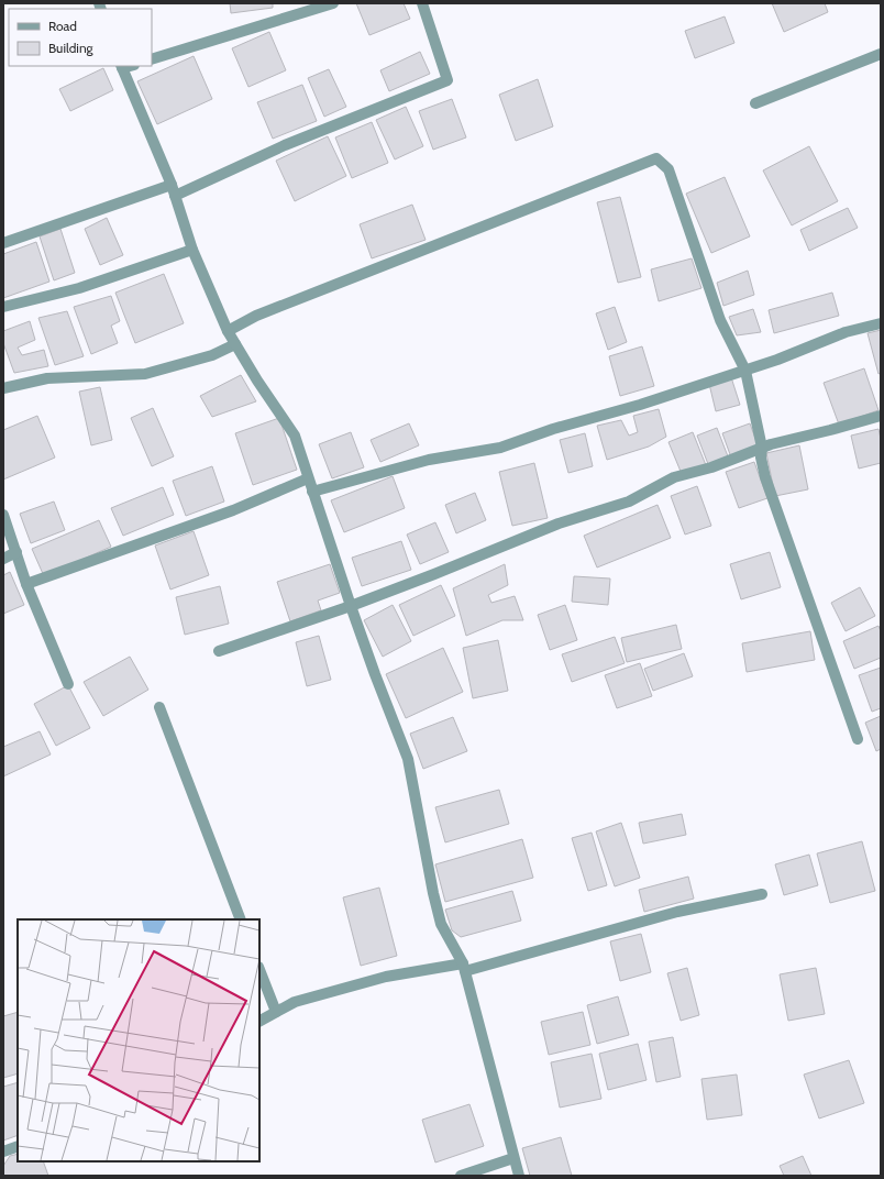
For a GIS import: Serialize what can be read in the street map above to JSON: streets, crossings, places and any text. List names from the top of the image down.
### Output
{
  "legend": ["Road", "Building"]
}
